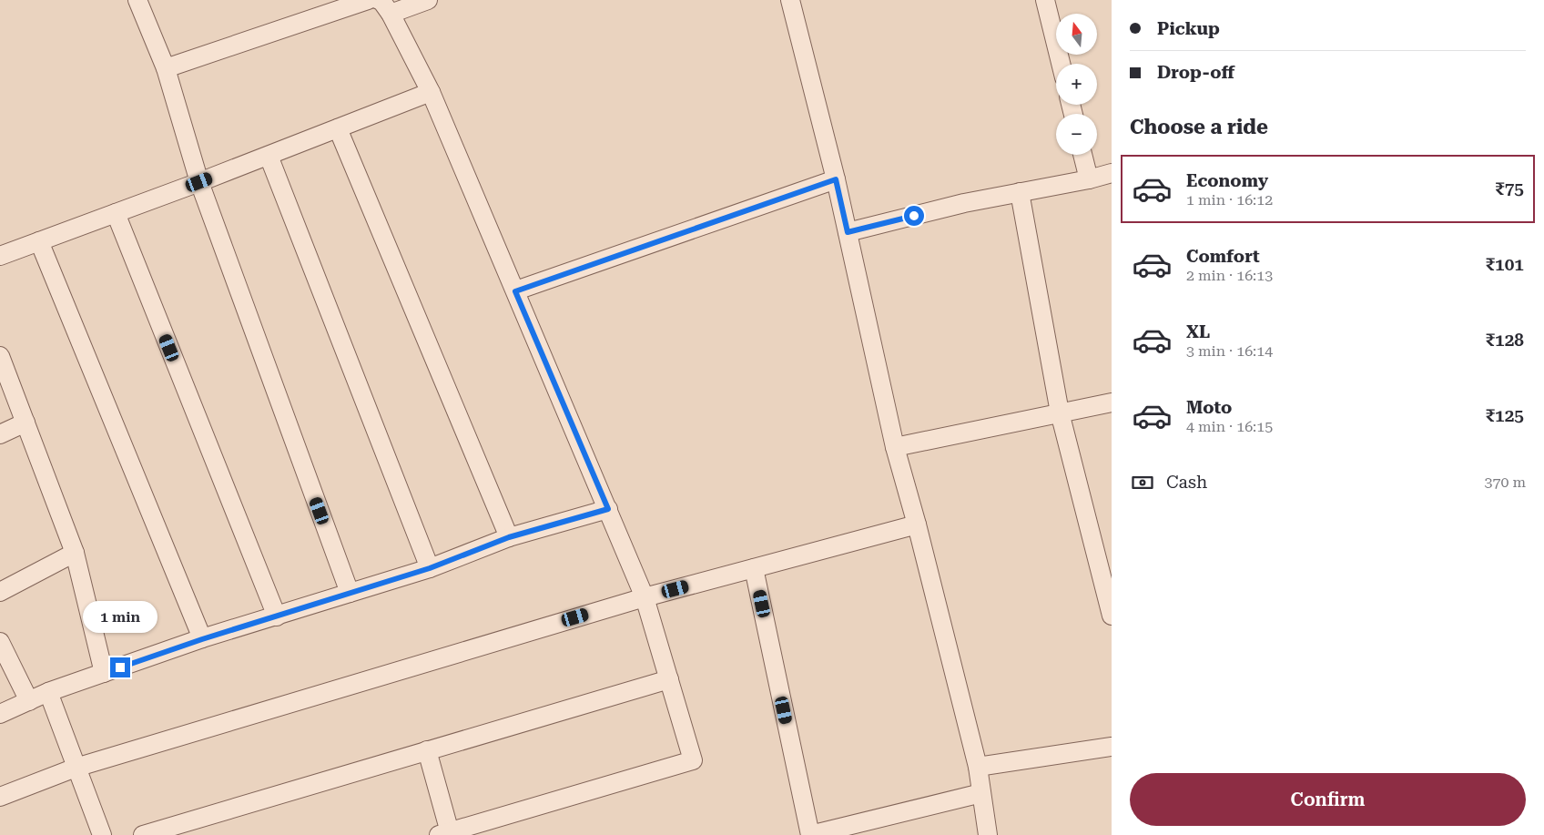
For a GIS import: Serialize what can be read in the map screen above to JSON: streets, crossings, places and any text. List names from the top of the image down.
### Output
{
  "north": "top",
  "page": {
    "banner": ["Pickup", "Drop-off"],
    "map_buttons": ["+", "−"],
    "heading": "Choose a ride",
    "list": [
      {
        "name": "Economy",
        "note": "1 min · 16:12",
        "value": "₹75"
      },
      {
        "name": "Comfort",
        "note": "2 min · 16:13",
        "value": "₹101"
      },
      {
        "name": "XL",
        "note": "3 min · 16:14",
        "value": "₹128"
      },
      {
        "name": "Moto",
        "note": "4 min · 16:15",
        "value": "₹125"
      }
    ],
    "pay": ["Cash", "370 m"],
    "bubble": "1 min",
    "buttons": "Confirm"
  }
}
